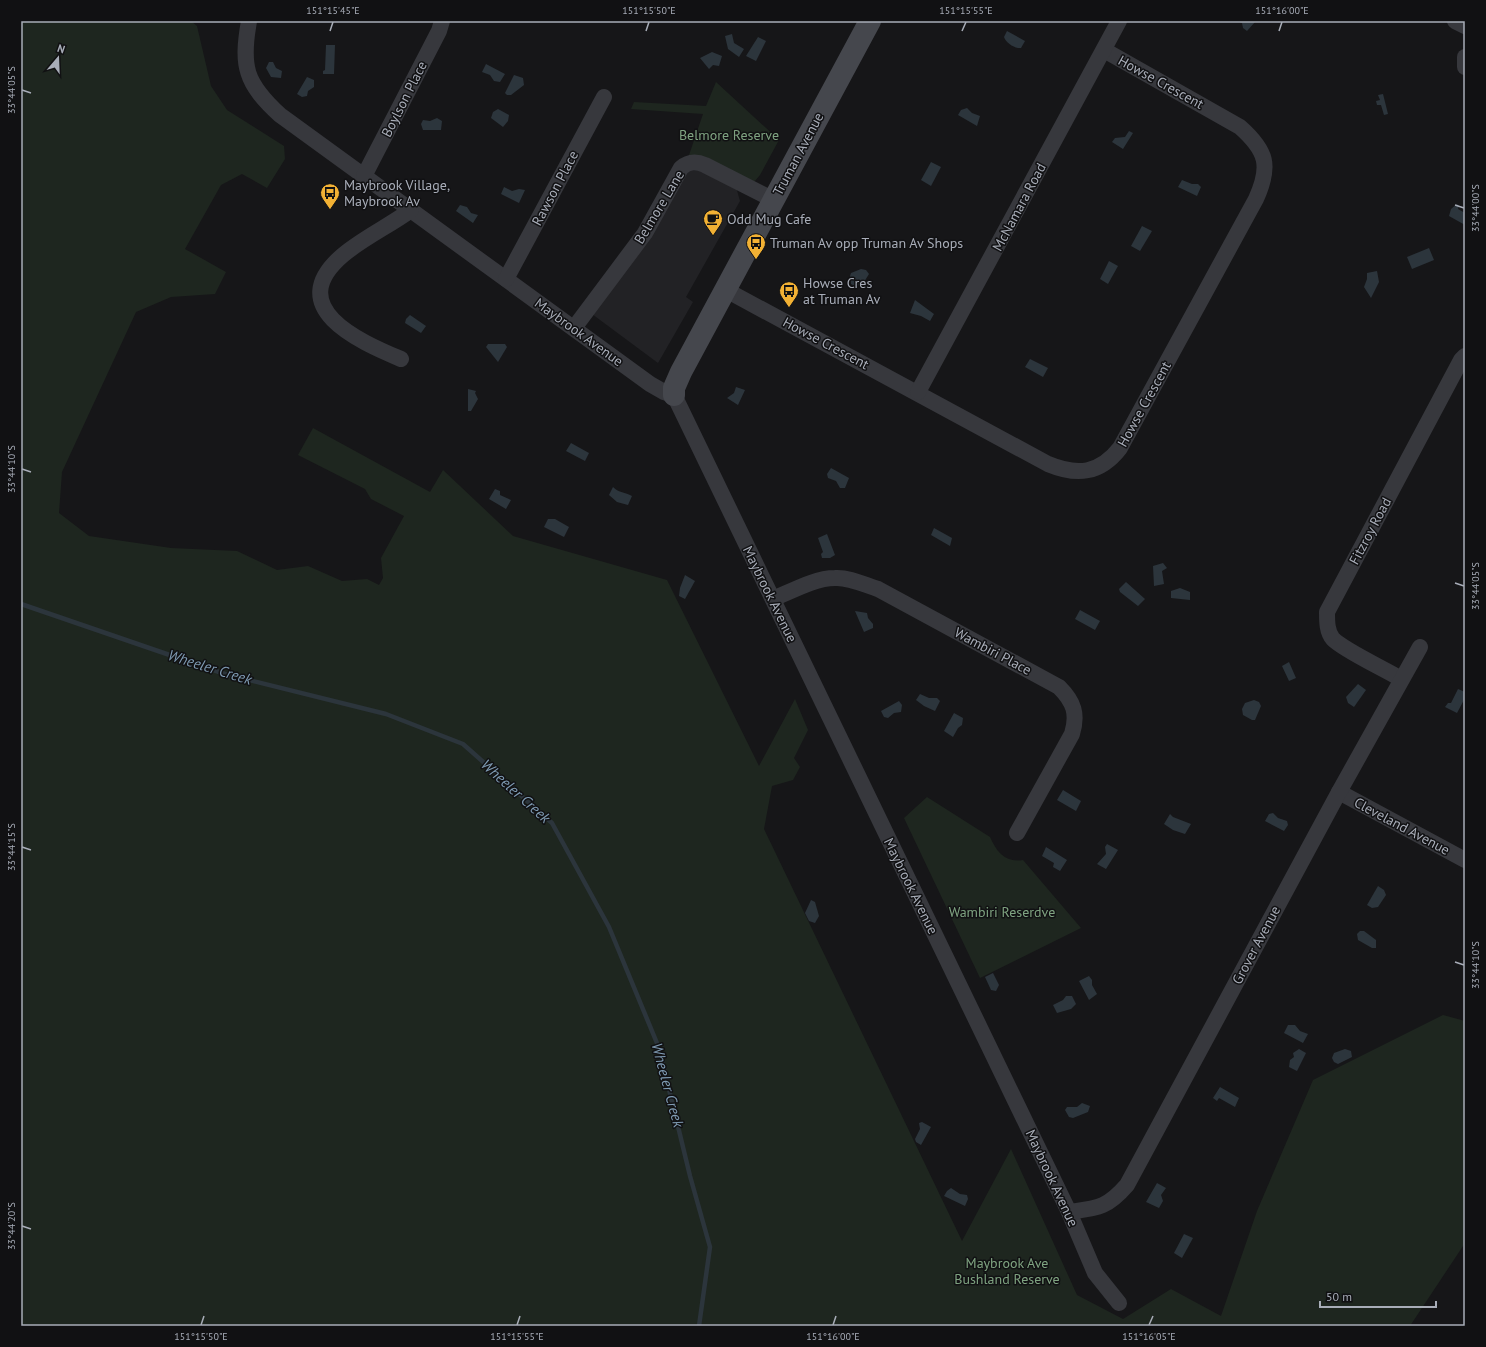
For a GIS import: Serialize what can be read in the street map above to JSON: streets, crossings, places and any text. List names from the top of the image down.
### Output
{
  "streets": {
    "street": [
      "Howse Crescent",
      "Boylson Place",
      "Truman Avenue",
      "Rawson Place",
      "Belmore Lane",
      "McNamara Road",
      "Maybrook Avenue",
      "Fitzroy Road",
      "Wambiri Place",
      "Cleveland Avenue",
      "Grover Avenue"
    ]
  },
  "crossings": [
    ["Howse Crescent", "Truman Avenue"],
    ["Howse Crescent", "McNamara Road"],
    ["Boylson Place", "Maybrook Avenue"],
    ["Truman Avenue", "Belmore Lane"],
    ["Truman Avenue", "Maybrook Avenue"],
    ["Rawson Place", "Maybrook Avenue"],
    ["Belmore Lane", "Maybrook Avenue"],
    ["Maybrook Avenue", "Wambiri Place"],
    ["Maybrook Avenue", "Grover Avenue"],
    ["Fitzroy Road", "Grover Avenue"],
    ["Cleveland Avenue", "Grover Avenue"]
  ],
  "water": ["Wheeler Creek"],
  "parks": ["Belmore Reserve", "Wambiri Reserdve", "Maybrook Ave Bushland Reserve"],
  "places": {
    "bus stop": ["Maybrook Village, Maybrook Av", "Truman Av opp Truman Av Shops", "Howse Cres at Truman Av"],
    "cafe": ["Odd Mug Cafe"]
  },
  "scale_bar": "50 m",
  "north": "top",
  "coordinates": [
    "151°15'45\"E",
    "151°15'50\"E",
    "151°15'55\"E",
    "151°16'00\"E",
    "33°44'05\"S",
    "33°44'00\"S",
    "33°44'10\"S",
    "33°44'15\"S",
    "33°44'20\"S",
    "151°16'05\"E"
  ]
}
